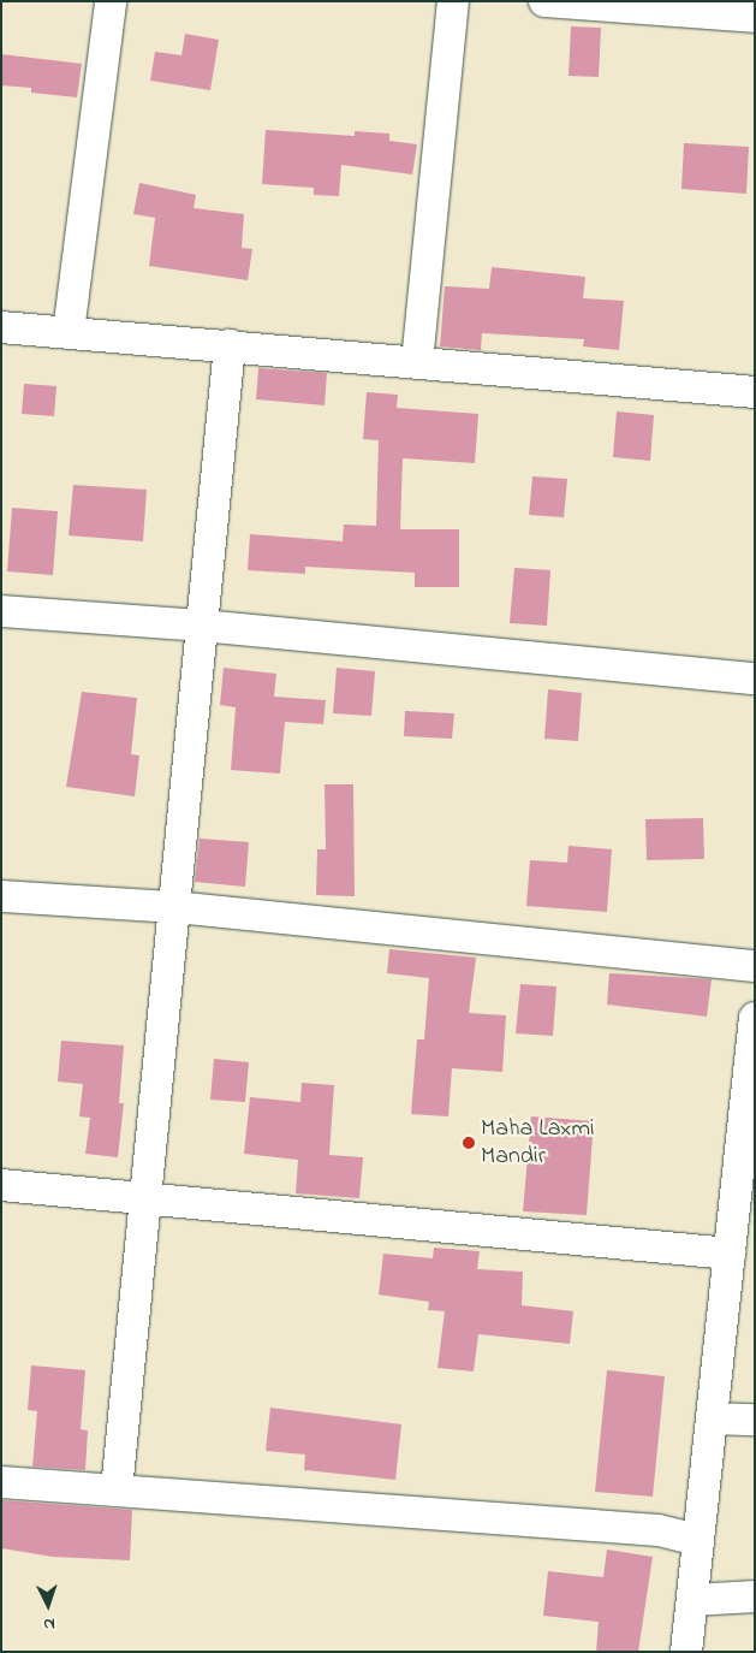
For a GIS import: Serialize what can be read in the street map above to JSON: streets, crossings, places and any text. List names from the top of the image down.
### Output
{
  "places": ["Maha Laxmi Mandir"],
  "north": "bottom"
}
